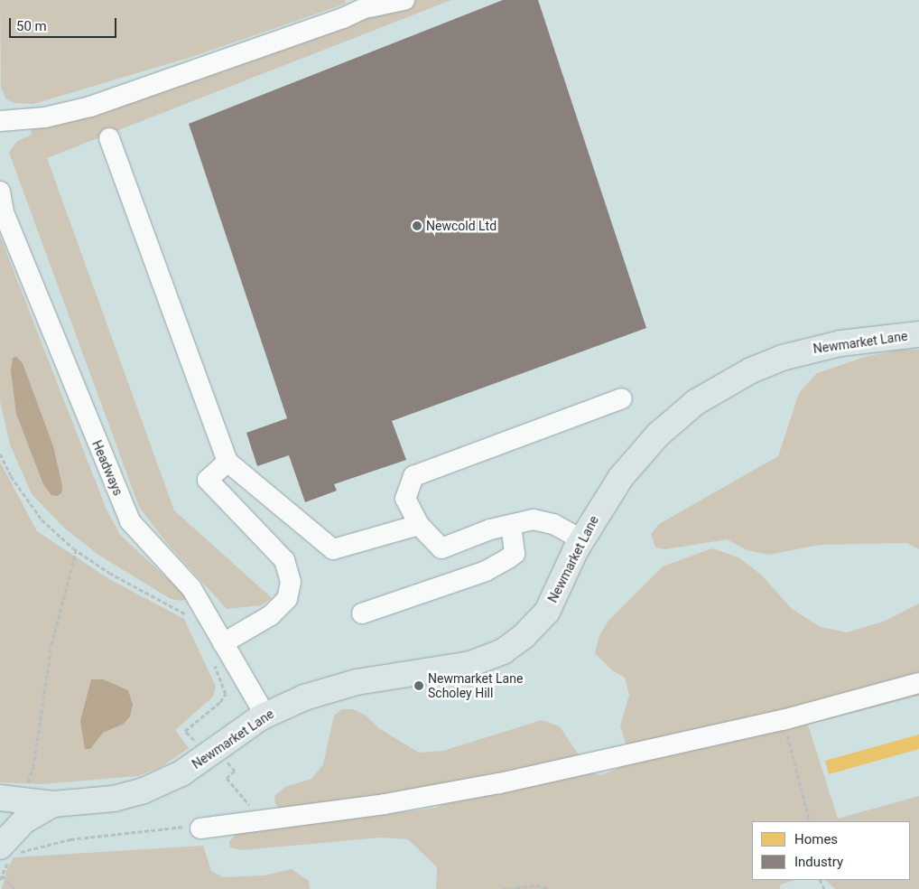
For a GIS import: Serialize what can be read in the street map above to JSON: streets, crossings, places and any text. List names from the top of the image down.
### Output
{
  "streets": {
    "main road": ["Newmarket Lane"],
    "street": ["Headways"]
  },
  "crossings": [
    ["Newmarket Lane", "Headways"]
  ],
  "places": ["Newcold Ltd", "Newmarket Lane Scholey Hill"],
  "legend": ["Homes", "Industry"],
  "scale_bar": "50 m"
}
